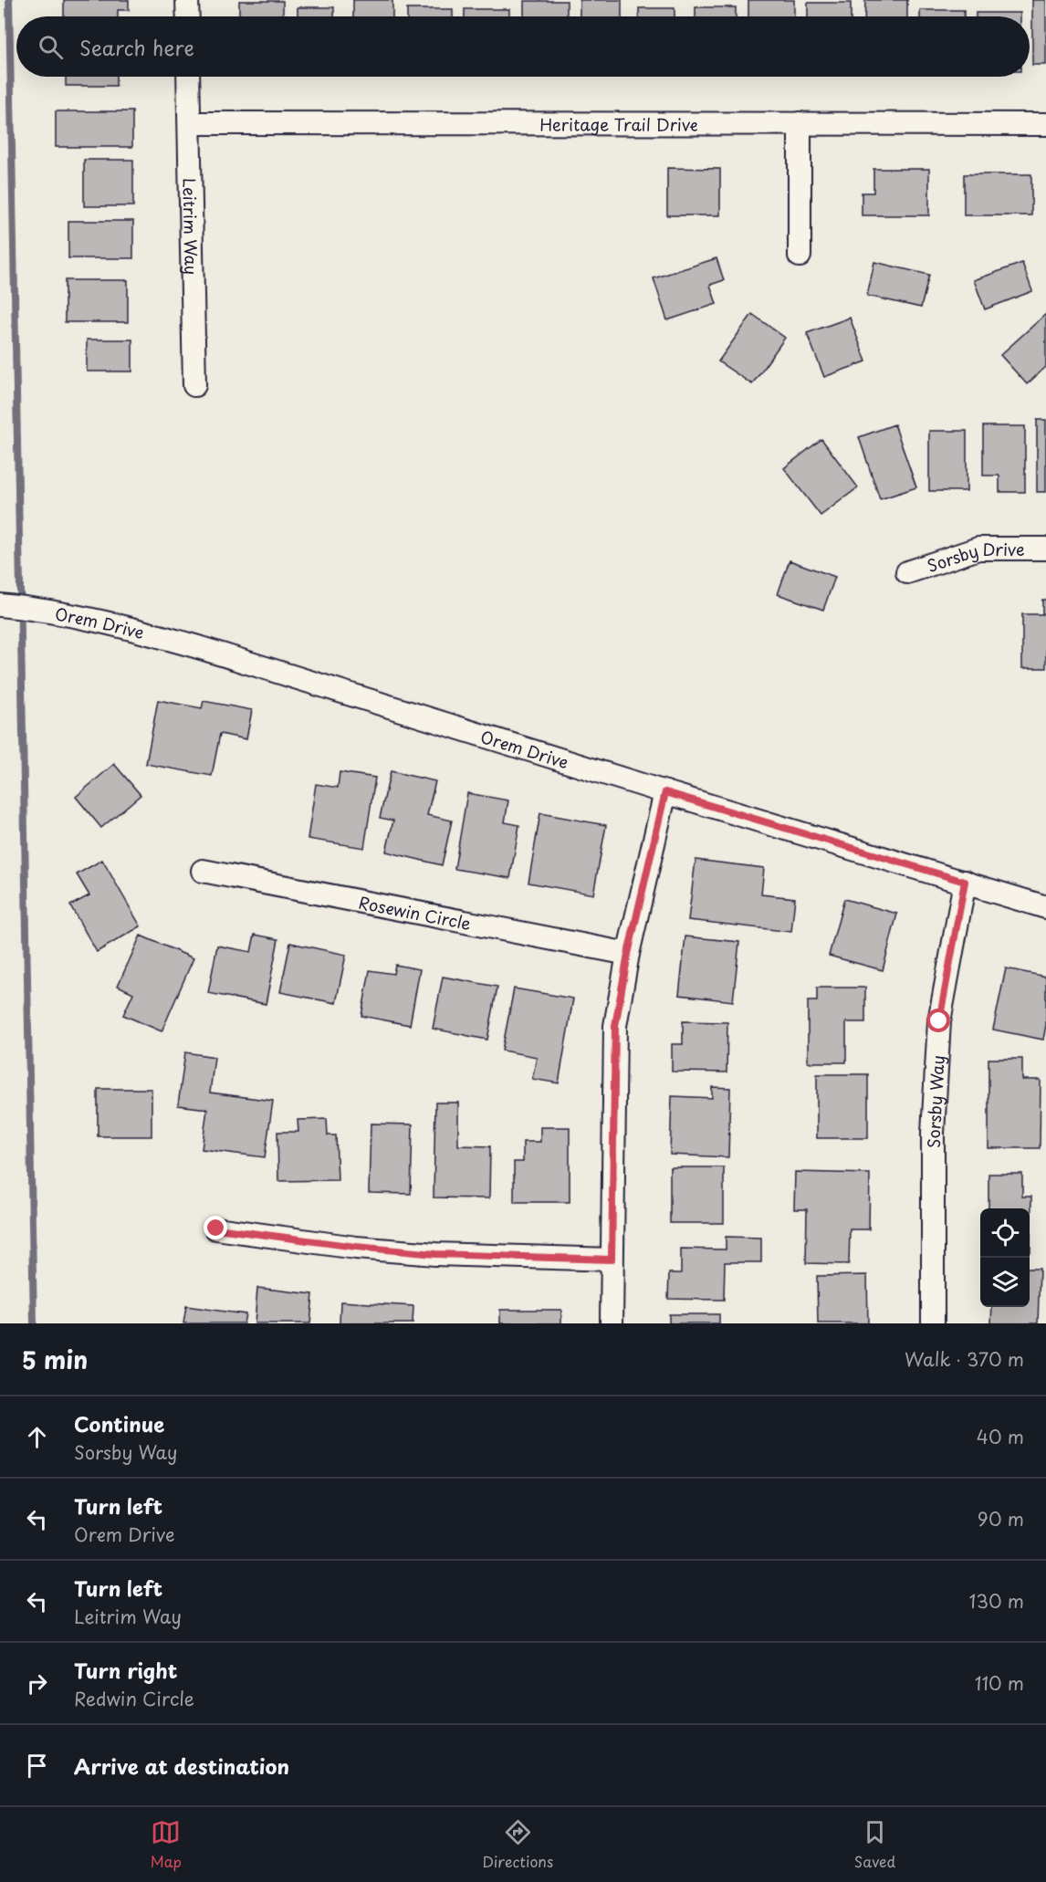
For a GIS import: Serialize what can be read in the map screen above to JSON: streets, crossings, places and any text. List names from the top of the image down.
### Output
{
  "streets": {
    "street": [
      "Heritage Trail Drive",
      "Leitrim Way",
      "Sorsby Drive",
      "Orem Drive",
      "Rosewin Circle",
      "Sorsby Way"
    ]
  },
  "crossings": [
    ["Heritage Trail Drive", "Leitrim Way"],
    ["Orem Drive", "Sorsby Way"]
  ],
  "page": {
    "search": "Search here",
    "heading": ["5 min", "Walk · 370 m"],
    "list": [
      ["Continue", "Sorsby Way", "40 m"],
      ["Turn left", "Orem Drive", "90 m"],
      ["Turn left", "Leitrim Way", "130 m"],
      ["Turn right", "Redwin Circle", "110 m"],
      "Arrive at destination"
    ],
    "nav": ["Map", "Directions", "Saved"]
  }
}
